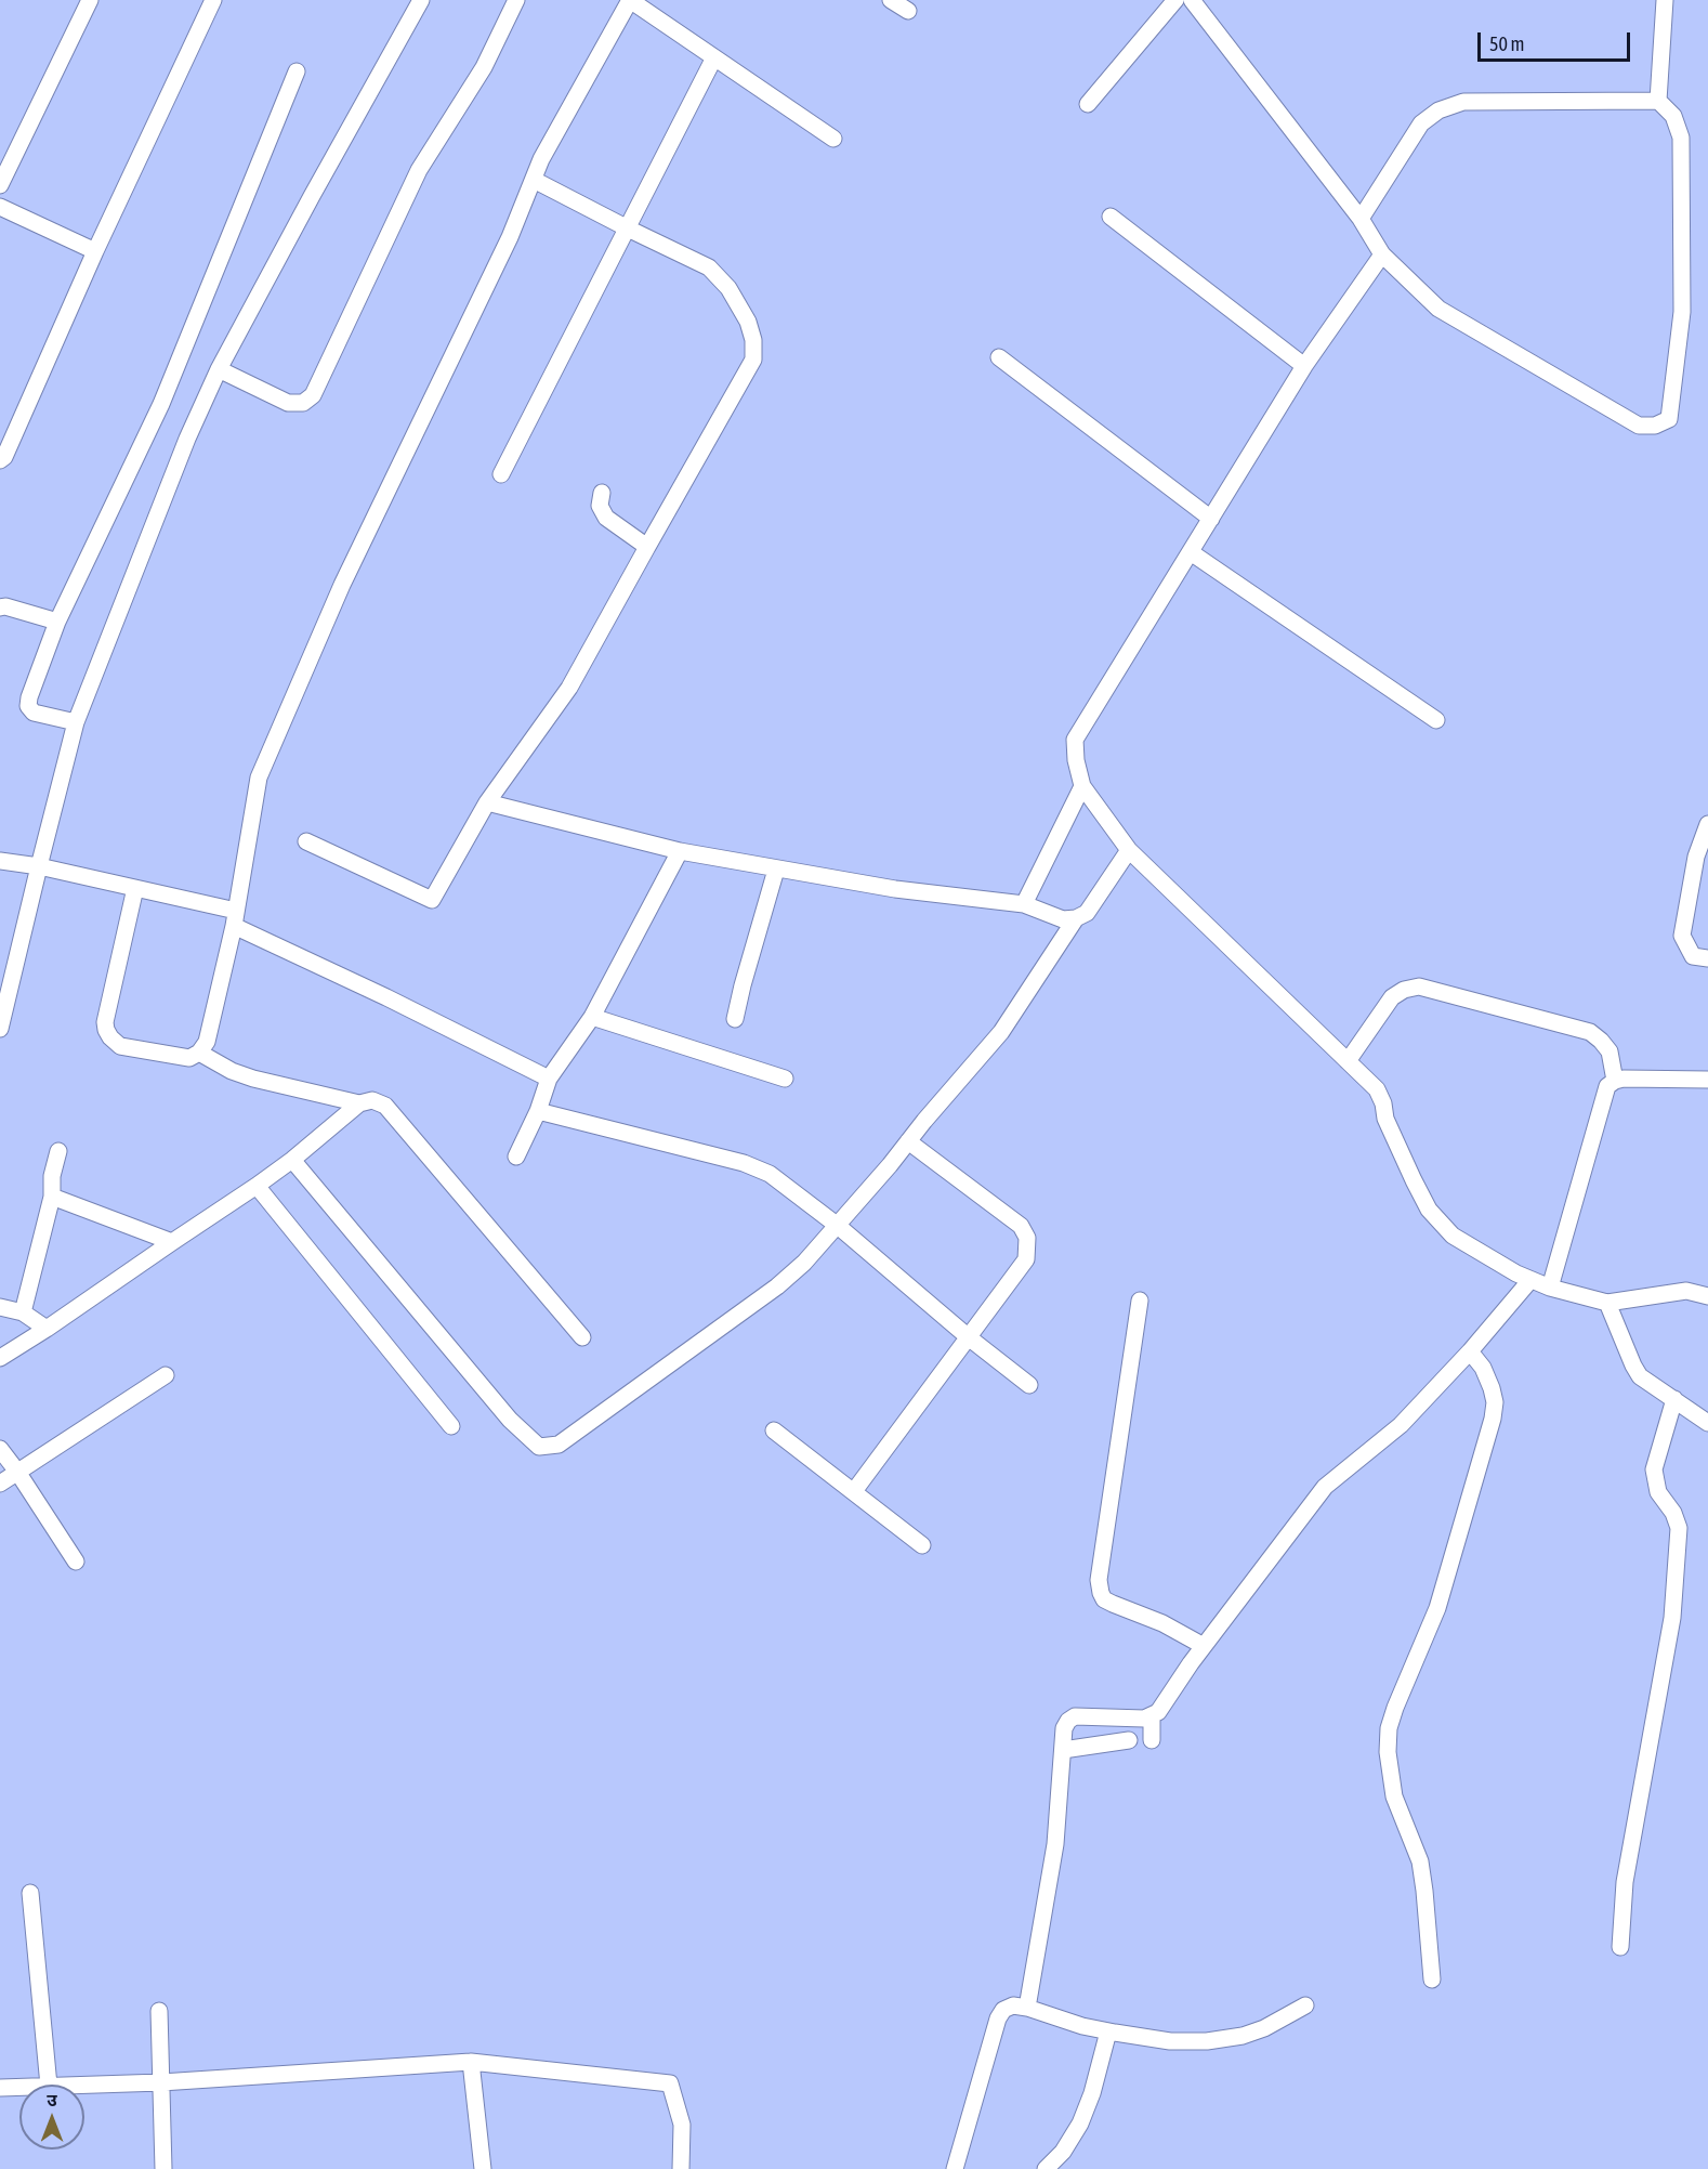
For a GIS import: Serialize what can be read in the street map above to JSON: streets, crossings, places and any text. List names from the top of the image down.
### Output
{
  "scale_bar": "50 m",
  "north": "top"
}
